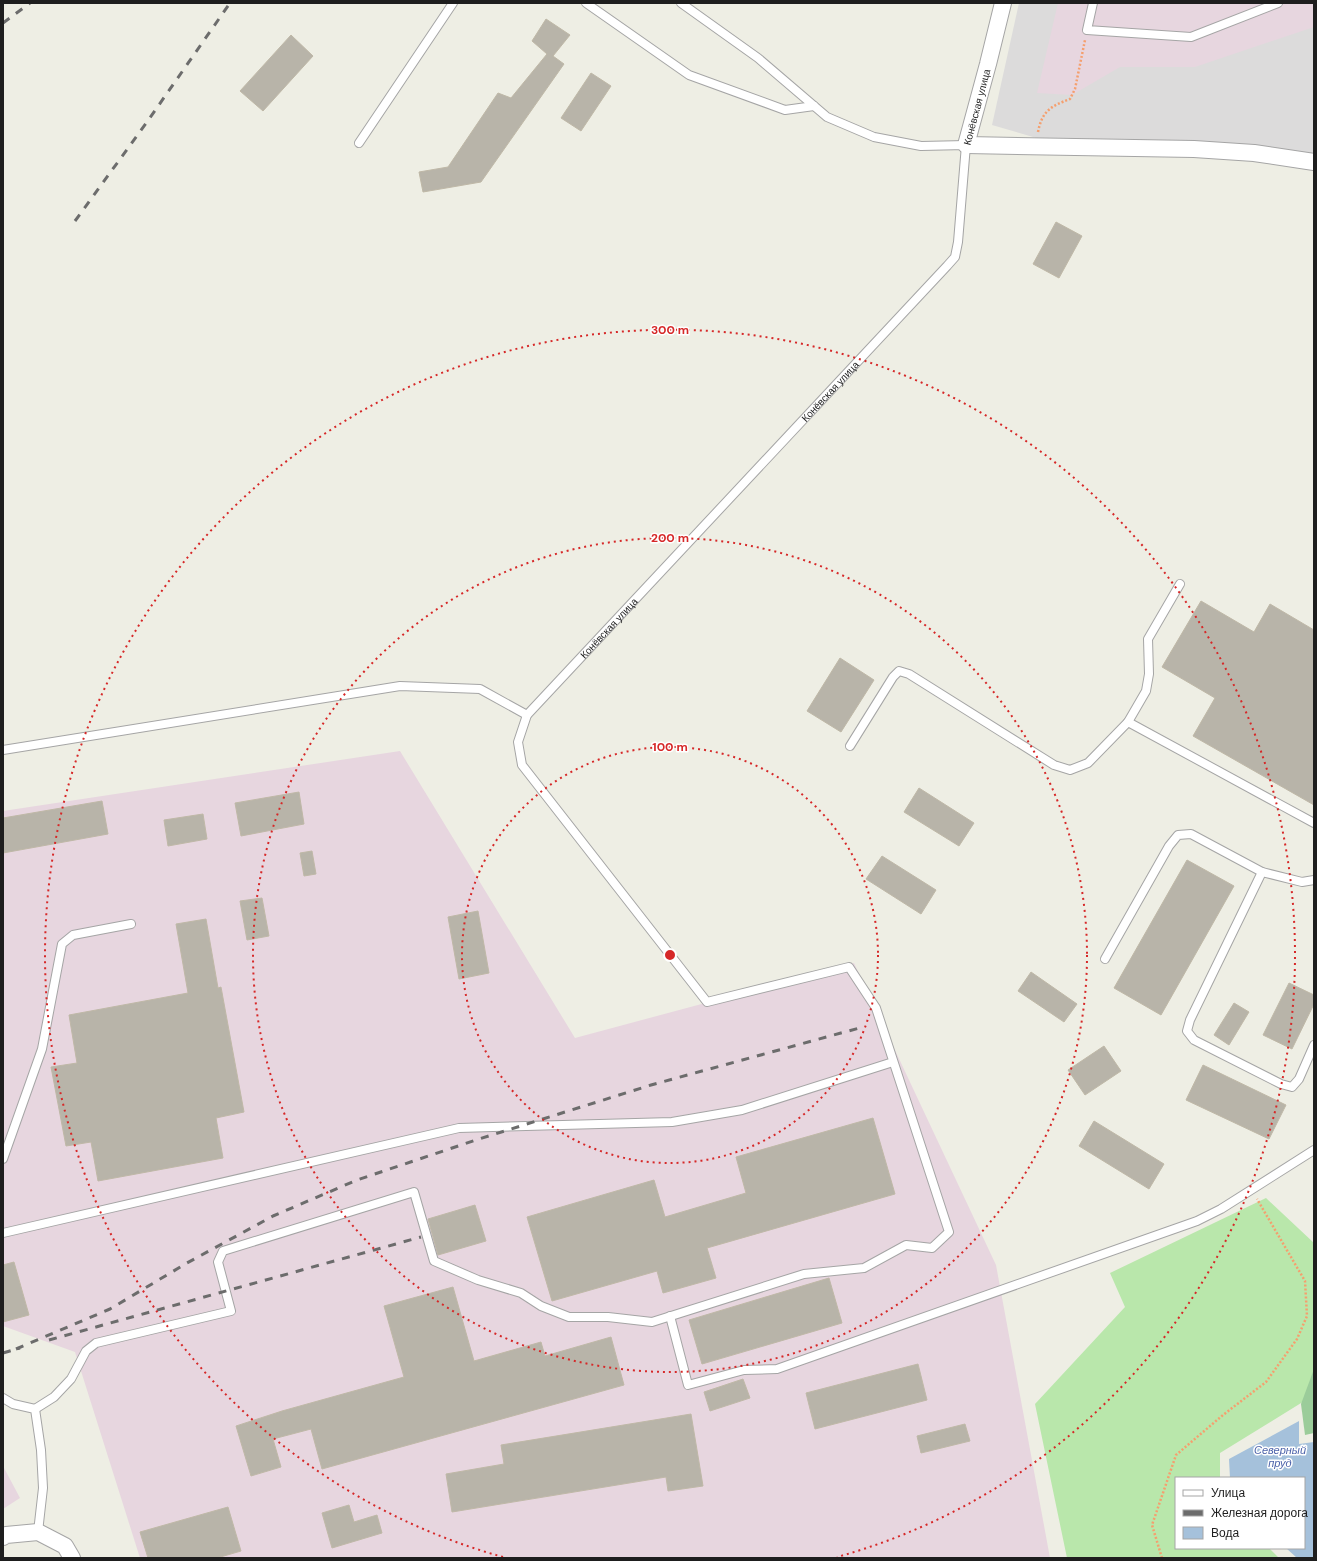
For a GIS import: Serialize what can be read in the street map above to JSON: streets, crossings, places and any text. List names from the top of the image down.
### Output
{
  "streets": {
    "street": ["Конёвская улица"]
  },
  "water": ["Северный пруд"],
  "legend": ["Улица", "Железная дорога", "Вода"],
  "rings": ["300 m", "200 m", "100 m"]
}
